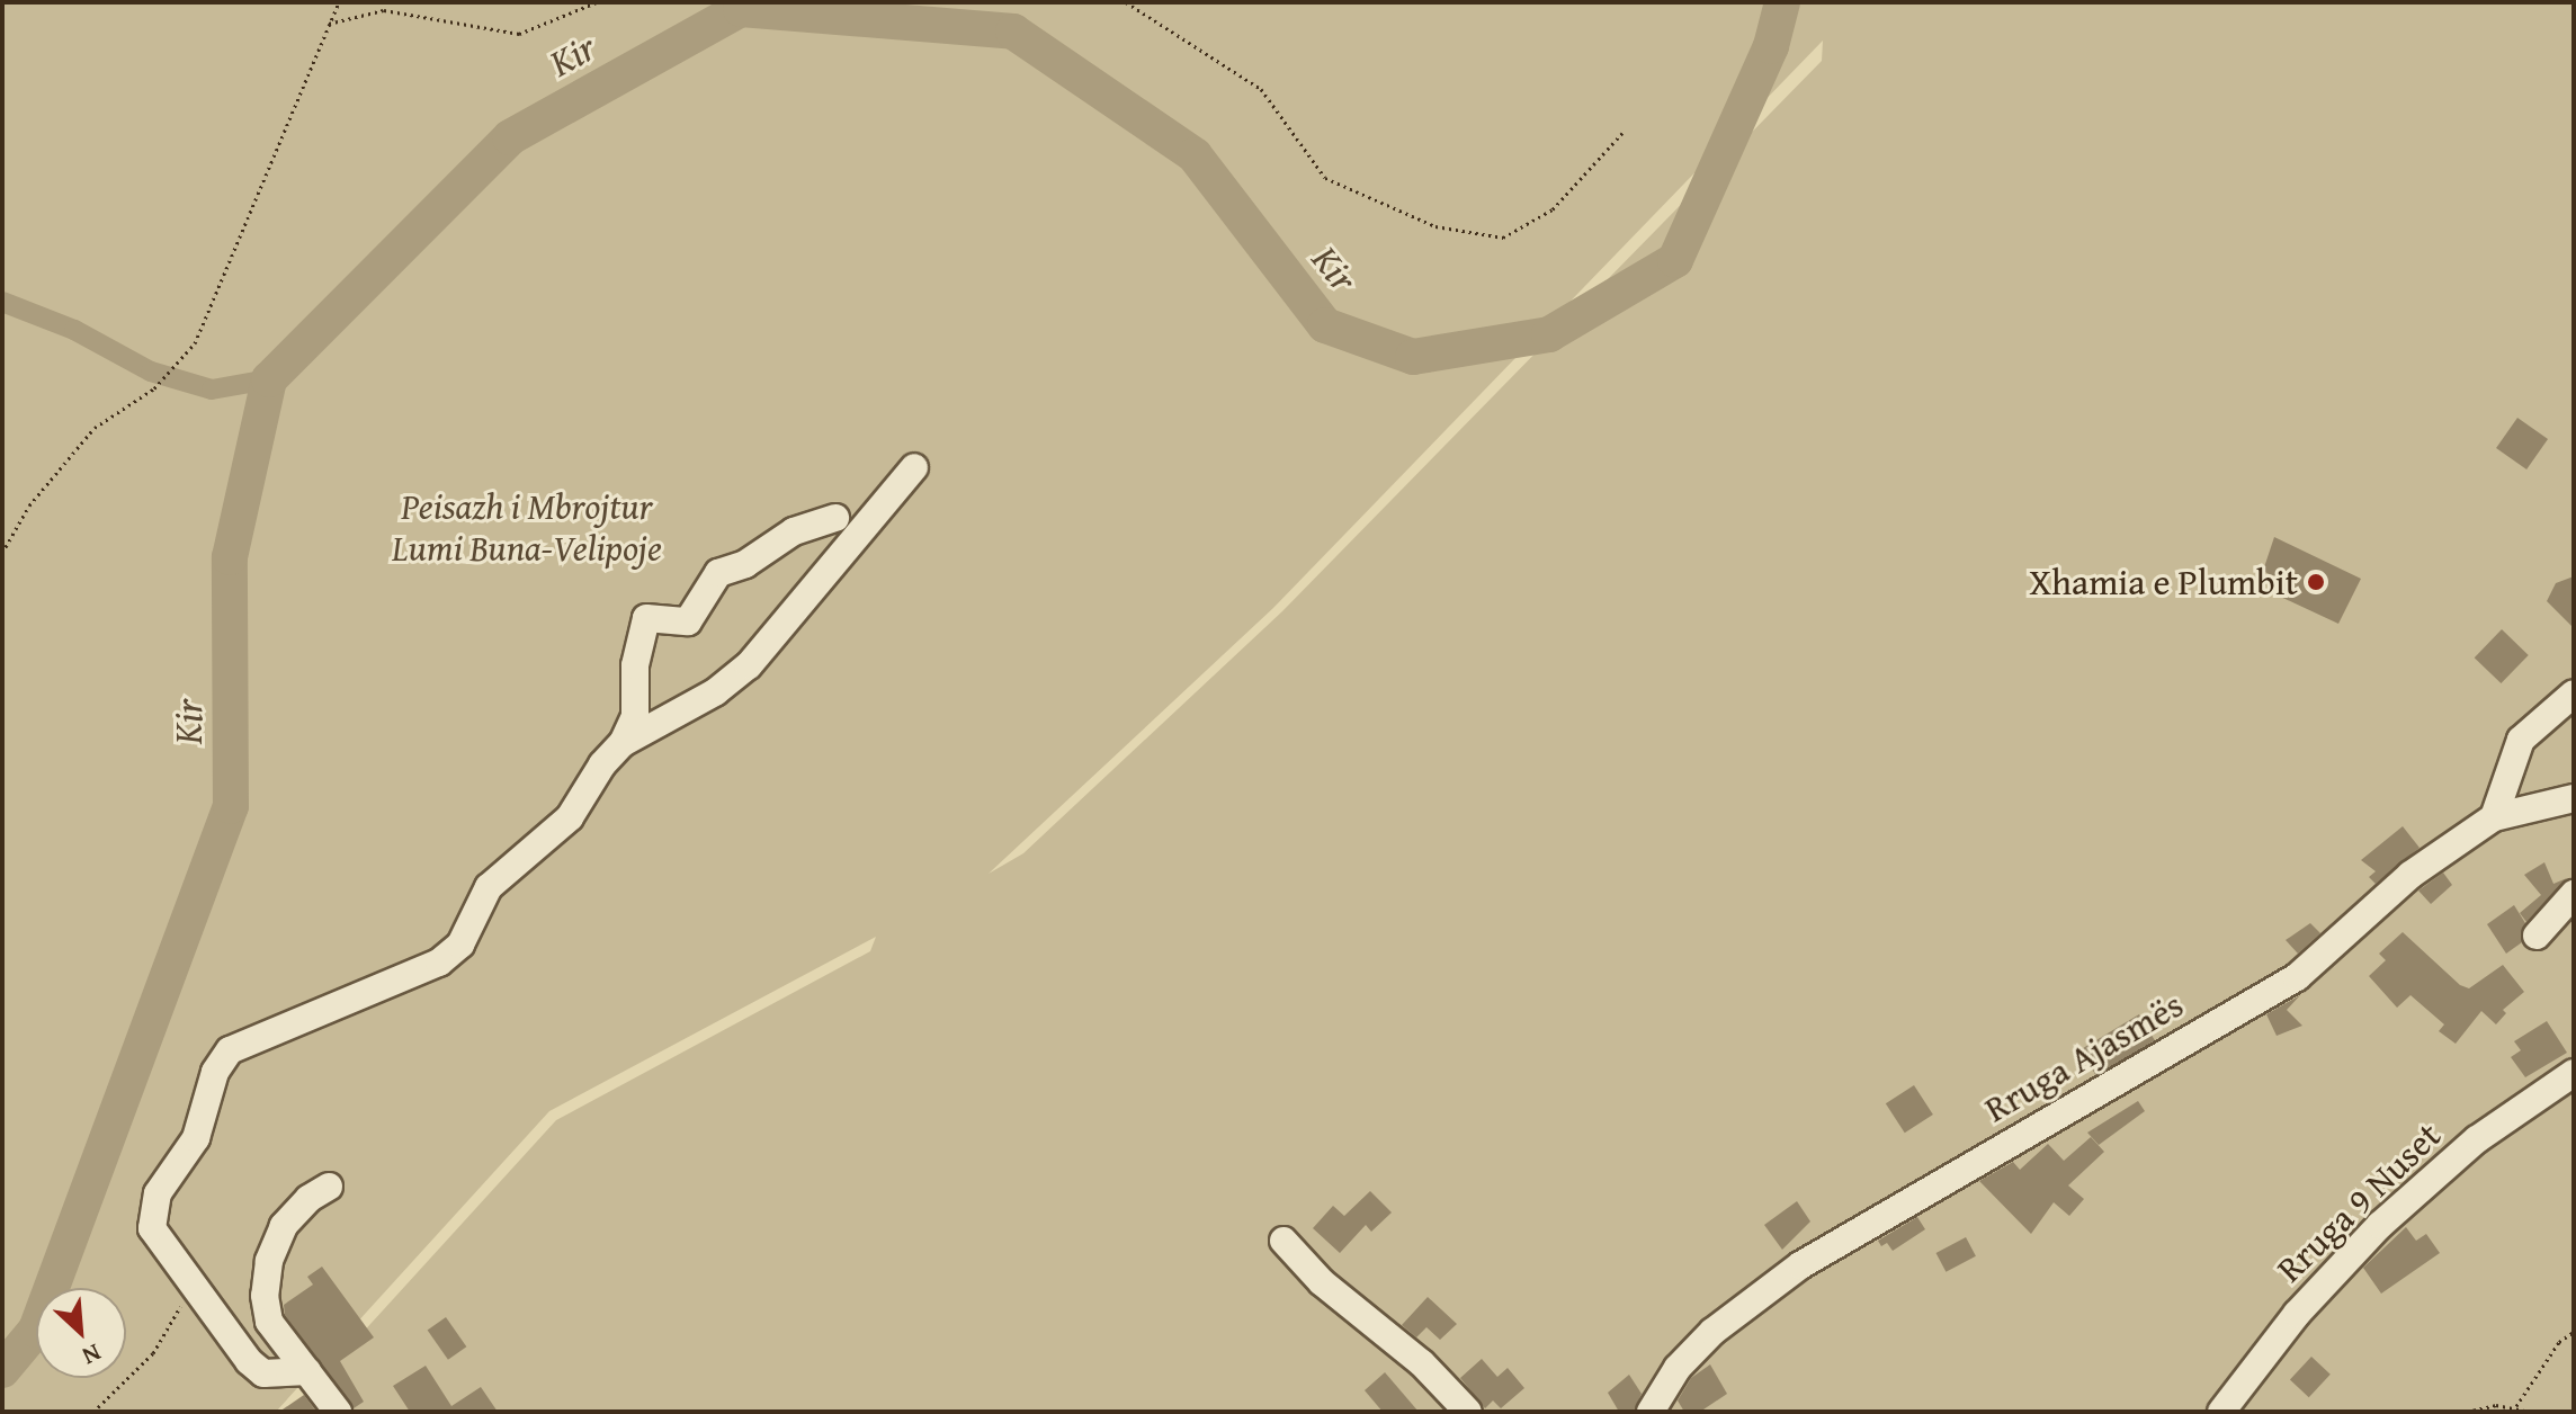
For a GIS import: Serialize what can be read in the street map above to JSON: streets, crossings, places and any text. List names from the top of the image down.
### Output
{
  "streets": {
    "street": ["Rruga Ajasmës", "Rruga 9 Nuset"]
  },
  "water": ["Kir"],
  "parks": ["Peisazh i Mbrojtur Lumi Buna-Velipoje"],
  "places": ["Xhamia e Plumbit"],
  "north": "bottom right"
}
